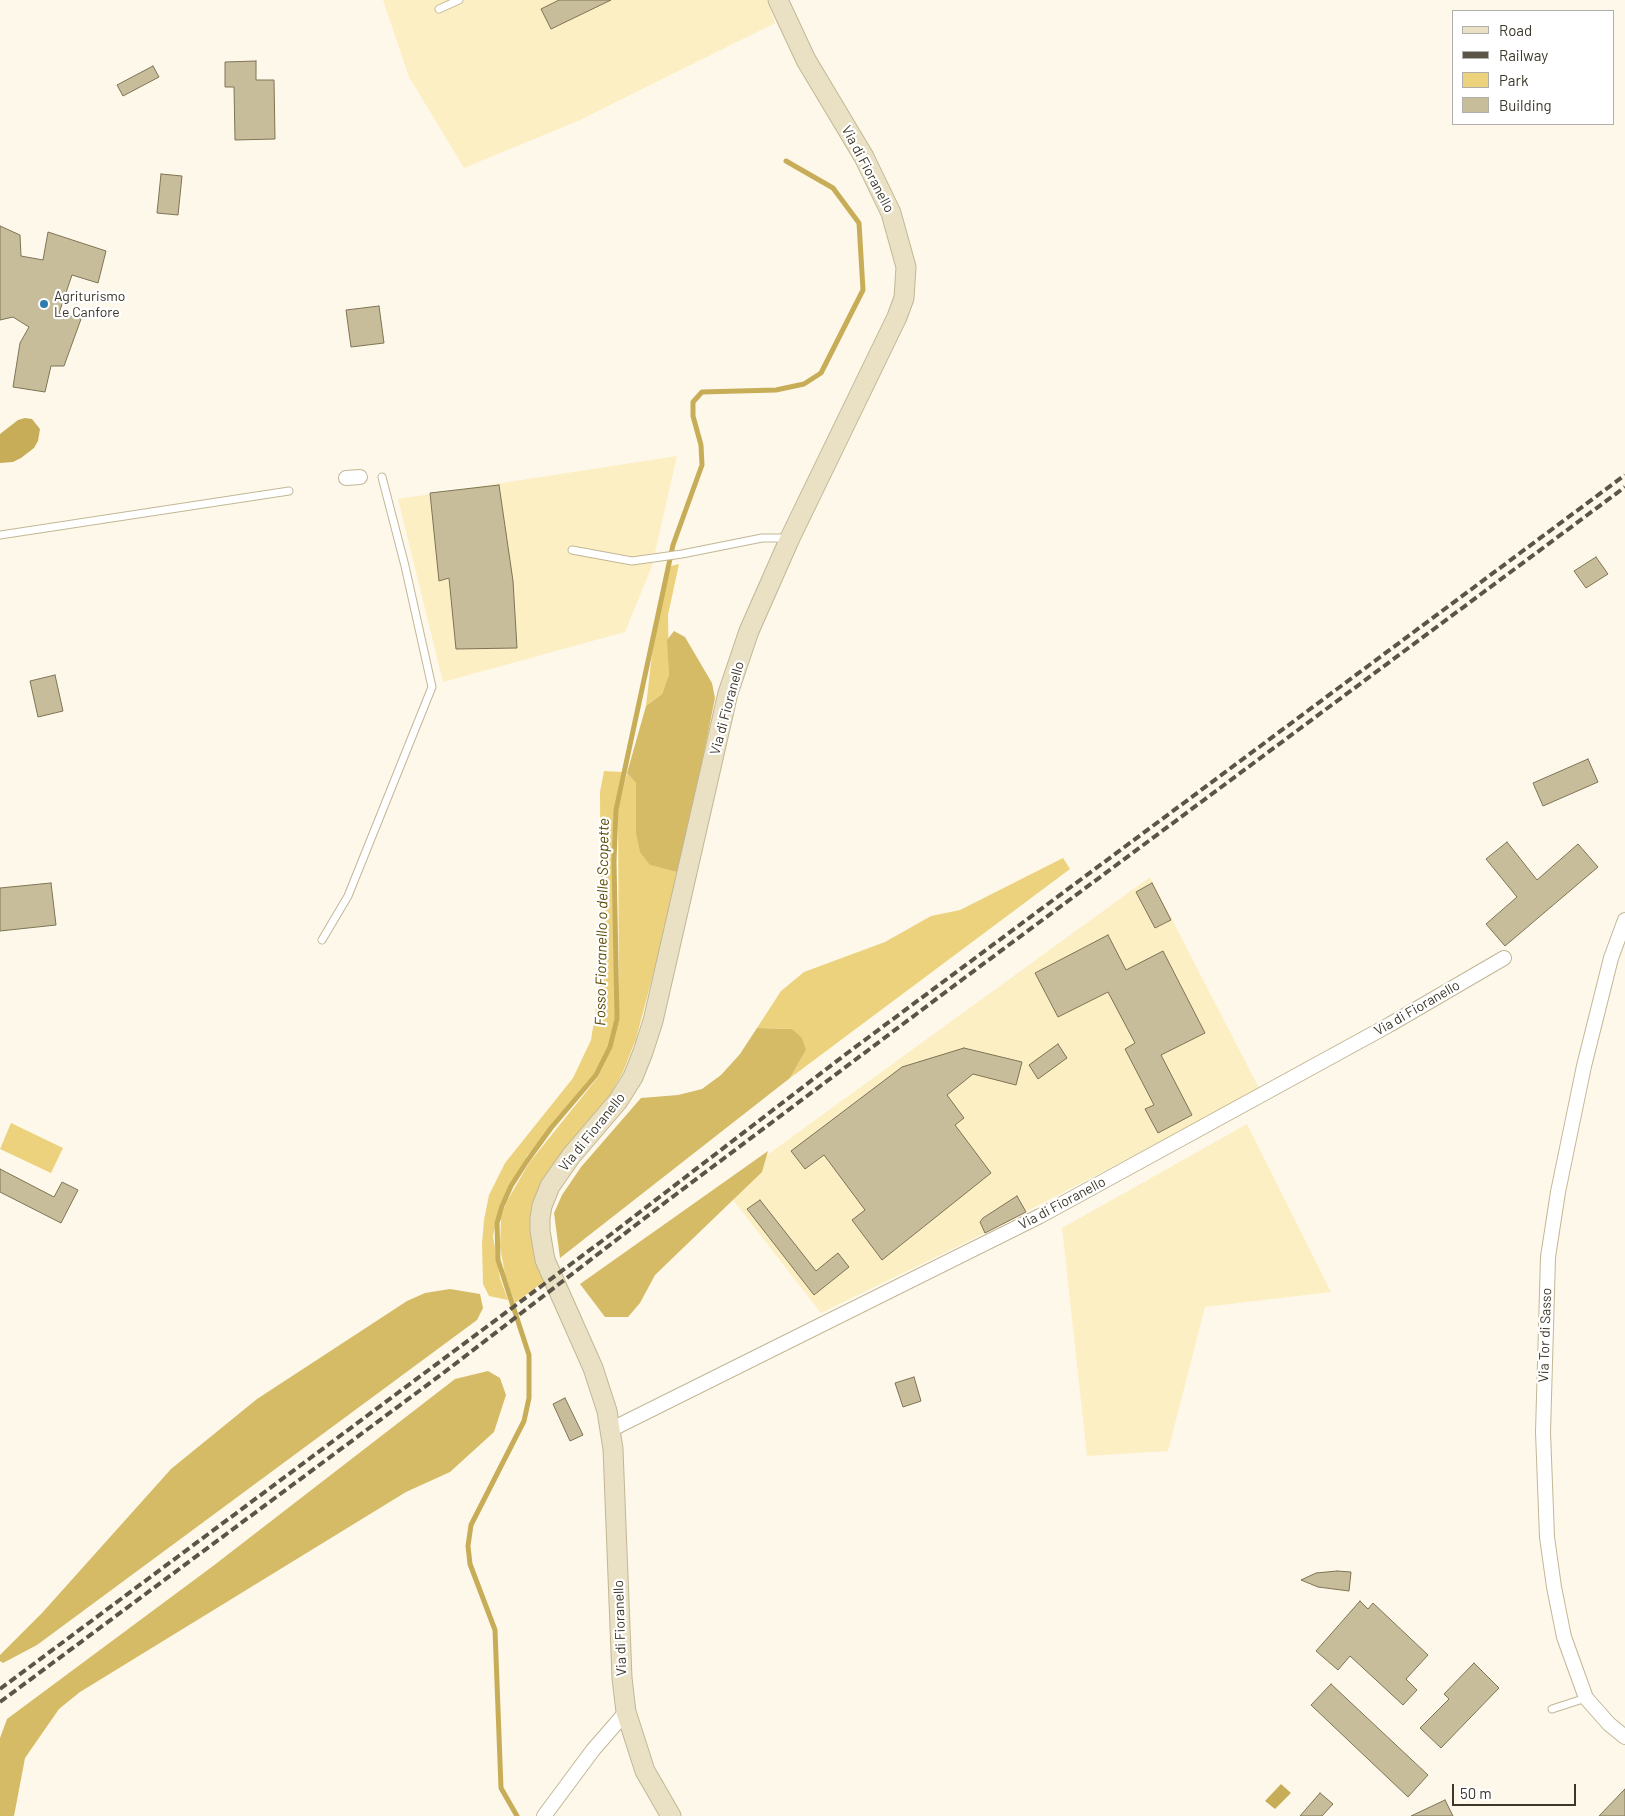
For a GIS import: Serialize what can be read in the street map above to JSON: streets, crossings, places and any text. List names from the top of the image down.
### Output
{
  "streets": {
    "street": ["Via di Fioranello", "Via Tor di Sasso"]
  },
  "water": ["Fosso Fioranello o delle Scopette"],
  "places": ["Agriturismo Le Canfore"],
  "legend": [
    "Road",
    "Railway",
    "Park",
    "Building"
  ],
  "scale_bar": "50 m"
}
